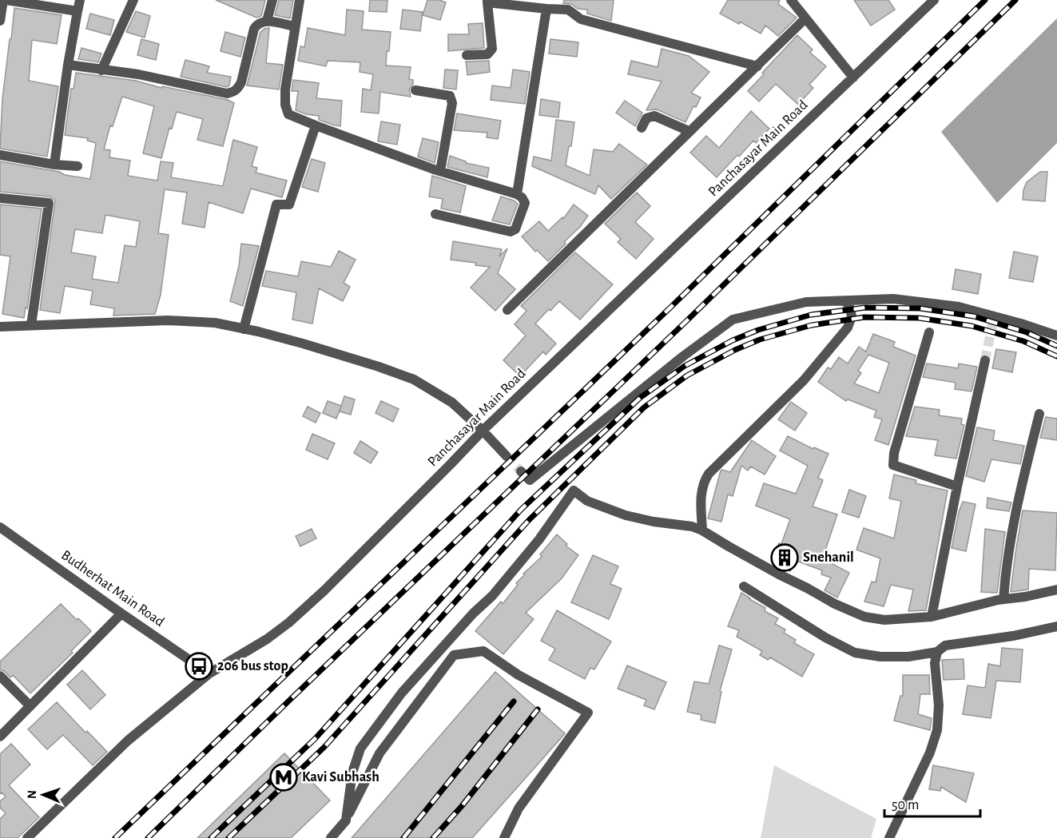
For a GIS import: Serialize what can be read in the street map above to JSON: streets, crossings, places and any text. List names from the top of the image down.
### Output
{
  "streets": {
    "street": ["Panchasayar Main Road", "Budherhat Main Road"]
  },
  "crossings": [
    ["Panchasayar Main Road", "Budherhat Main Road"]
  ],
  "places": {
    "building": ["Snehanil"],
    "bus stop": ["206 bus stop"],
    "metro station": ["Kavi Subhash"]
  },
  "scale_bar": "50 m",
  "north": "left"
}
